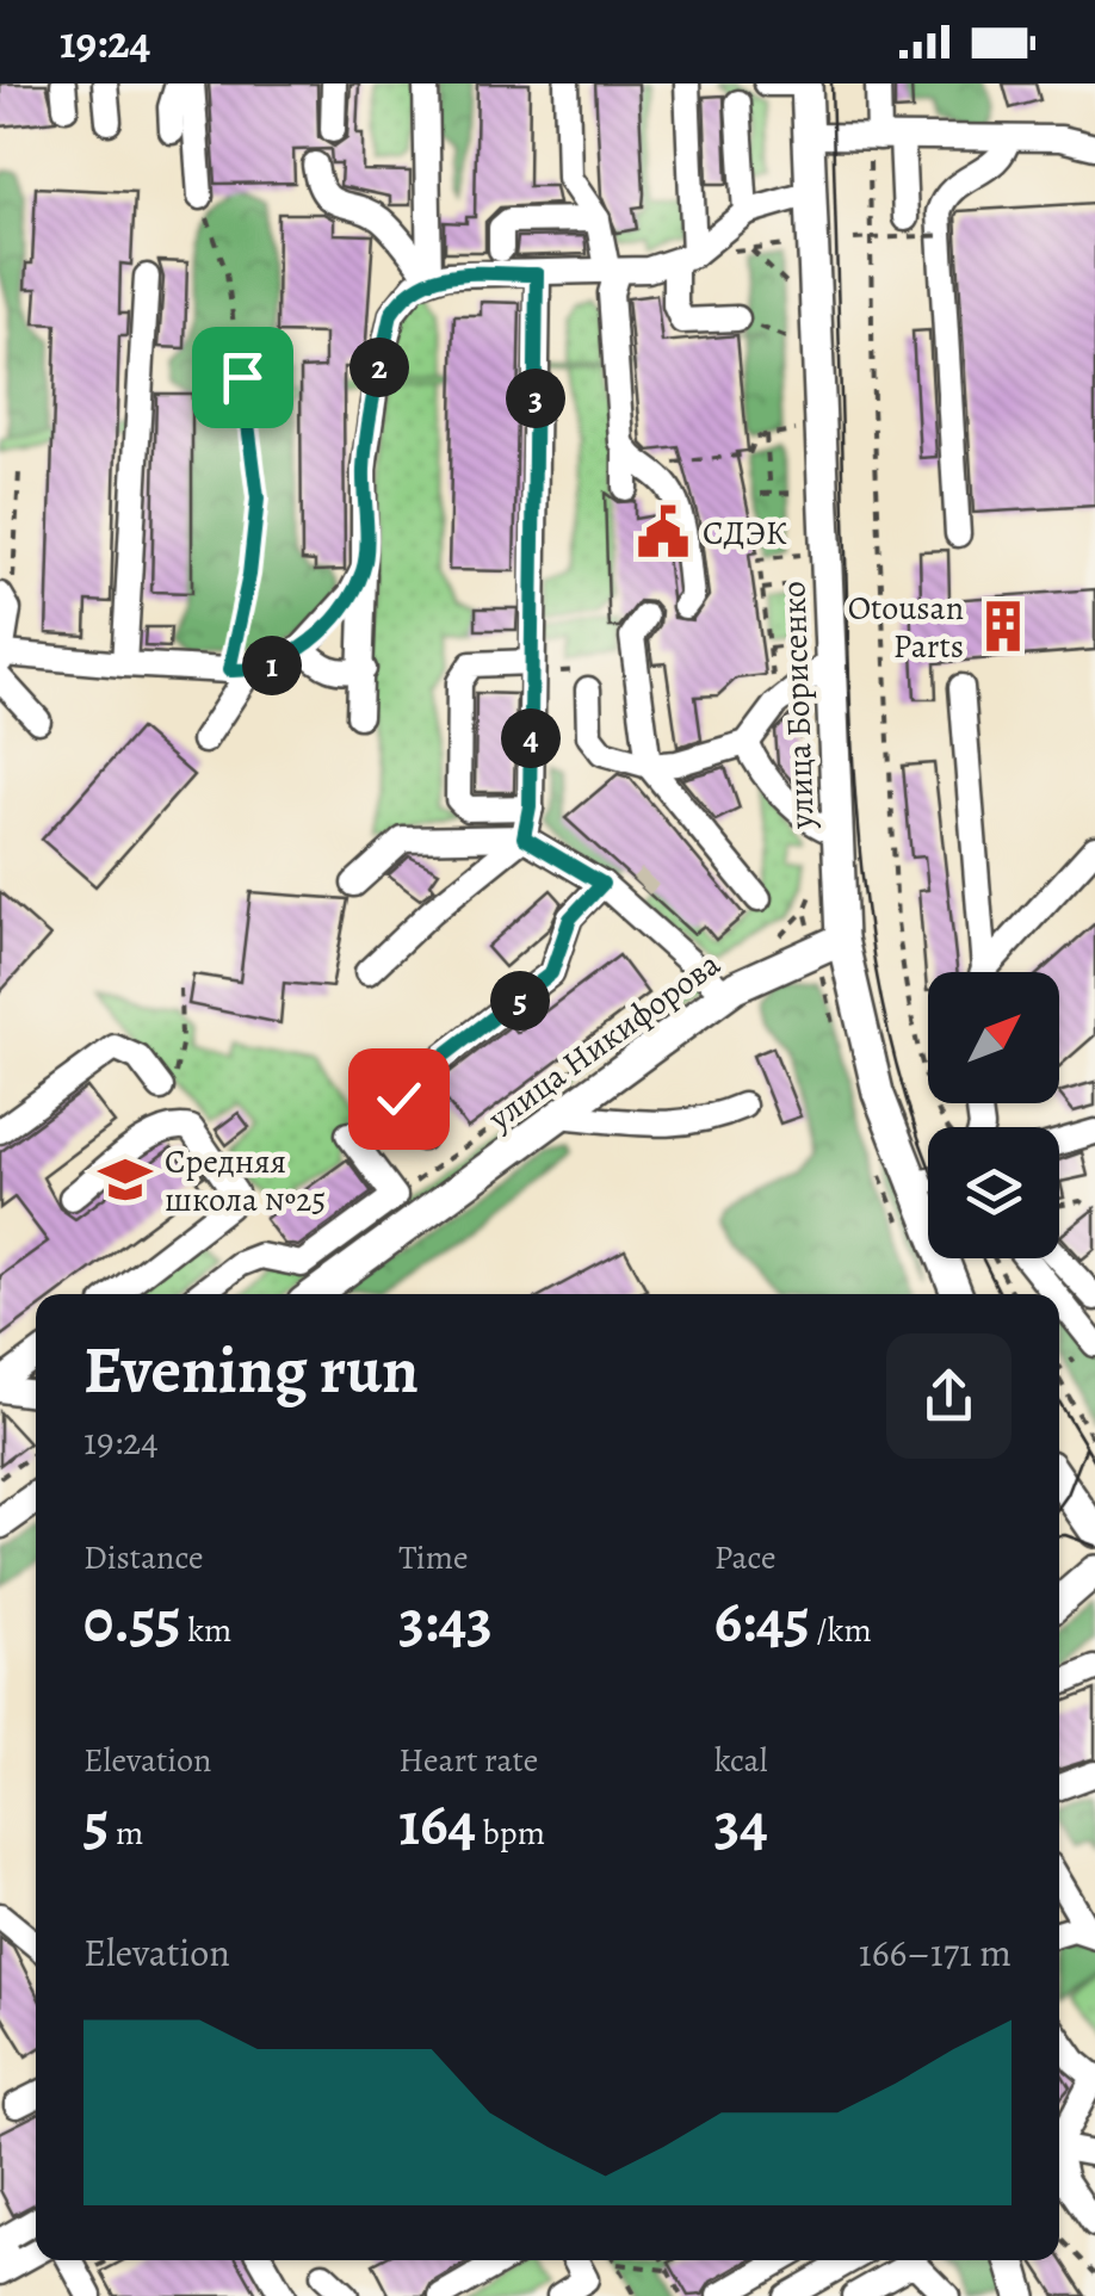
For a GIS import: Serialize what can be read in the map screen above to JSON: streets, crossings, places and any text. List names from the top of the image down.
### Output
{
  "streets": {
    "main road": ["улица Борисенко", "улица Никифорова"]
  },
  "crossings": [
    ["улица Борисенко", "улица Никифорова"]
  ],
  "places": {
    "public building": ["СДЭК"],
    "building": ["Otousan Parts"],
    "school or university": ["Средняя школа №25"]
  },
  "north": "top right",
  "page": {
    "status": "19:24",
    "pins": [
      "2",
      "3",
      "1",
      "4",
      "5"
    ],
    "heading": ["Evening run", "19:24"],
    "stats": [
      ["Distance", "0.55 km"],
      ["Time", "3:43"],
      ["Pace", "6:45 /km"],
      ["Elevation", "5 m"],
      ["Heart rate", "164 bpm"],
      ["kcal", "34"]
    ],
    "chart": ["Elevation", "166–171 m"]
  }
}
